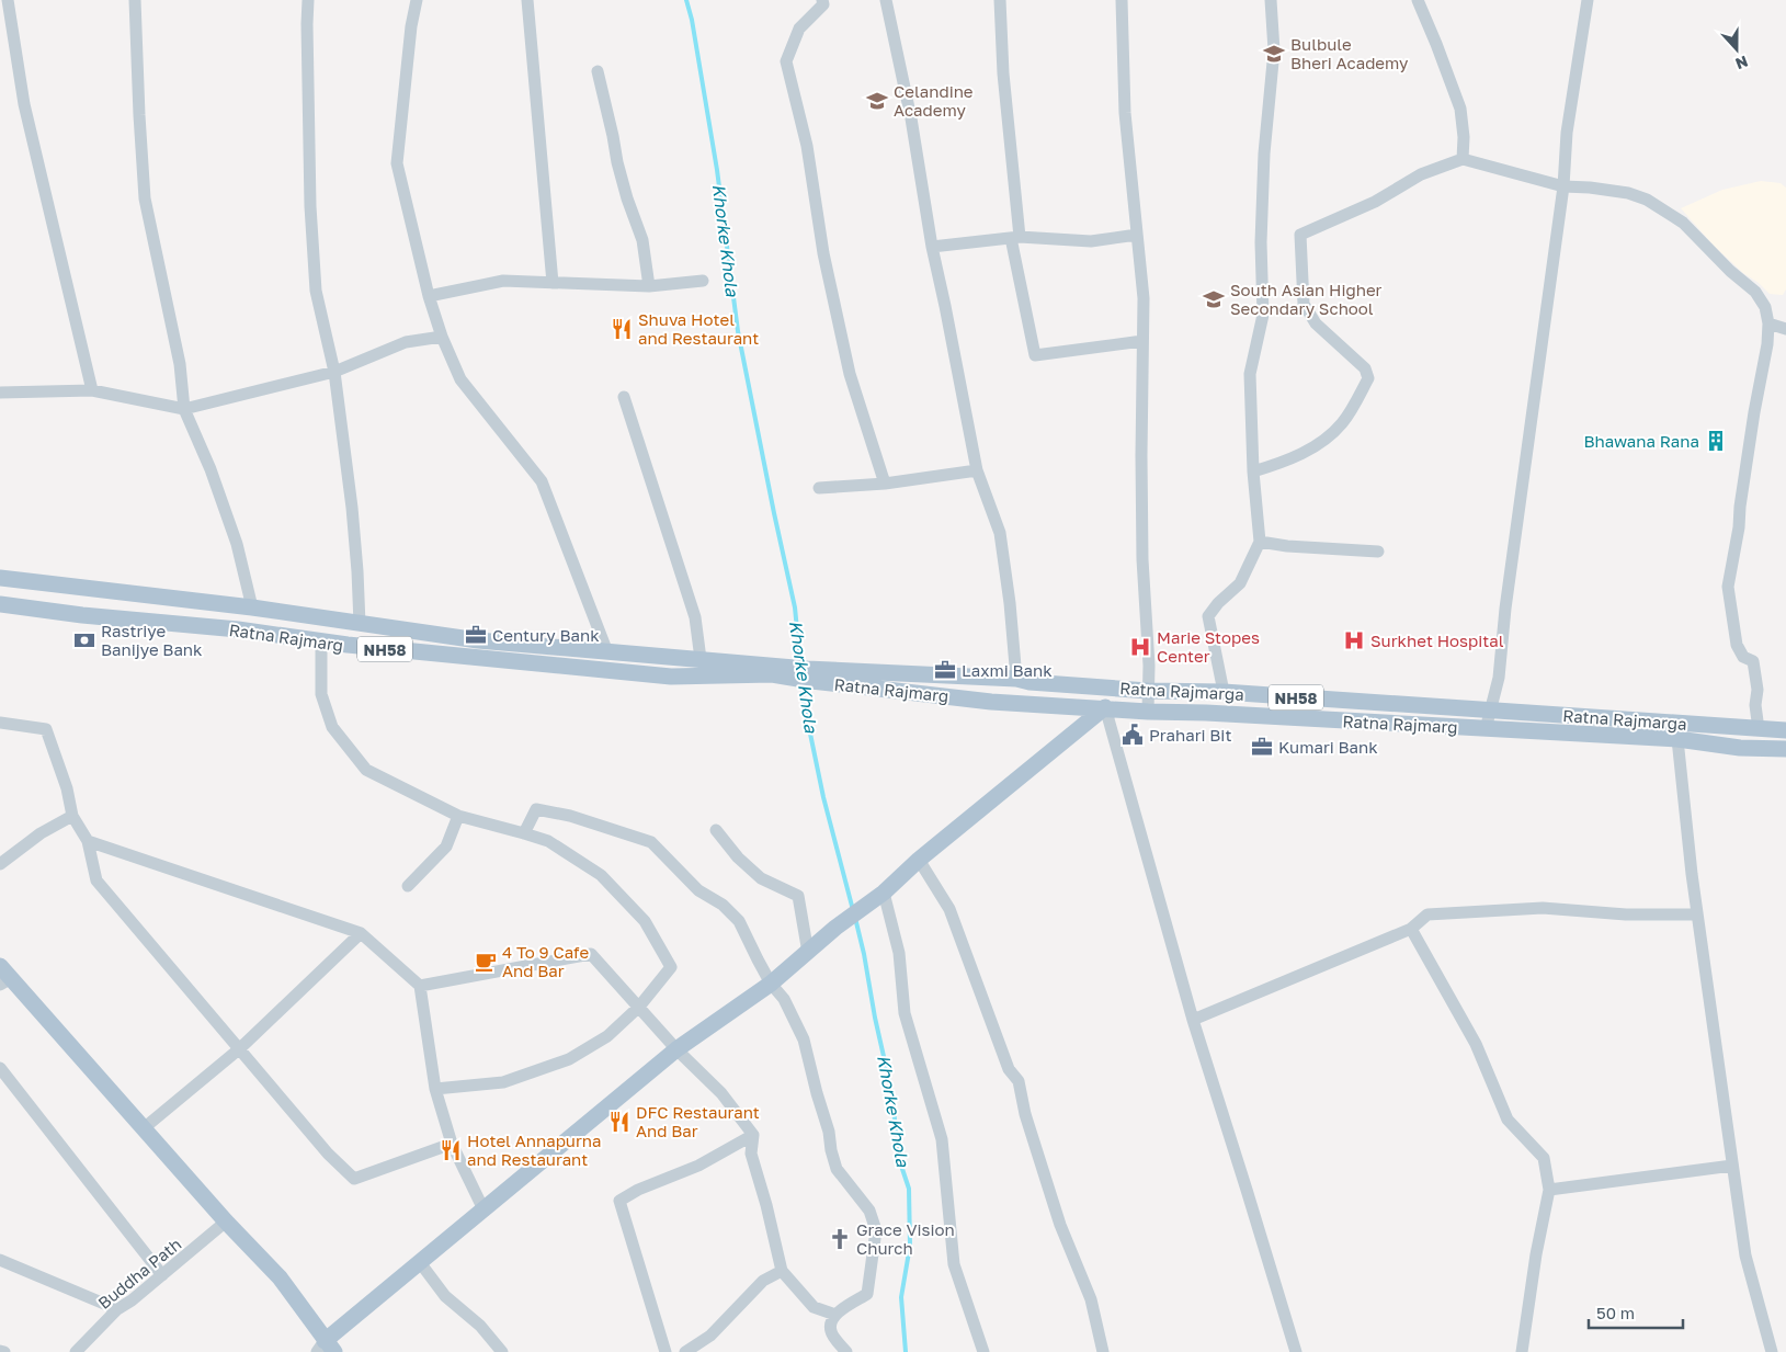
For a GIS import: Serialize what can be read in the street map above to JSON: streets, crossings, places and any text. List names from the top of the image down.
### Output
{
  "streets": {
    "main road": ["Ratna Rajmarg", "NH58", "Ratna Rajmarga"],
    "street": ["Buddha Path"]
  },
  "crossings": [
    ["Ratna Rajmarg", "Ratna Rajmarga"]
  ],
  "water": ["Khorke Khola"],
  "places": {
    "school or university": ["Bulbule Bheri Academy", "Celandine Academy", "South Asian Higher Secondary School"],
    "restaurant": ["Shuva Hotel and Restaurant", "DFC Restaurant And Bar", "Hotel Annapurna and Restaurant"],
    "building": ["Bhawana Rana"],
    "office": ["Century Bank", "Laxmi Bank", "Kumari Bank"],
    "bank": ["Rastriye Banijye Bank"],
    "hospital": ["Surkhet Hospital", "Marie Stopes Center"],
    "public building": ["Prahari Bit"],
    "cafe": ["4 To 9 Cafe And Bar"],
    "church": ["Grace Vision Church"]
  },
  "scale_bar": "50 m",
  "north": "bottom"
}
